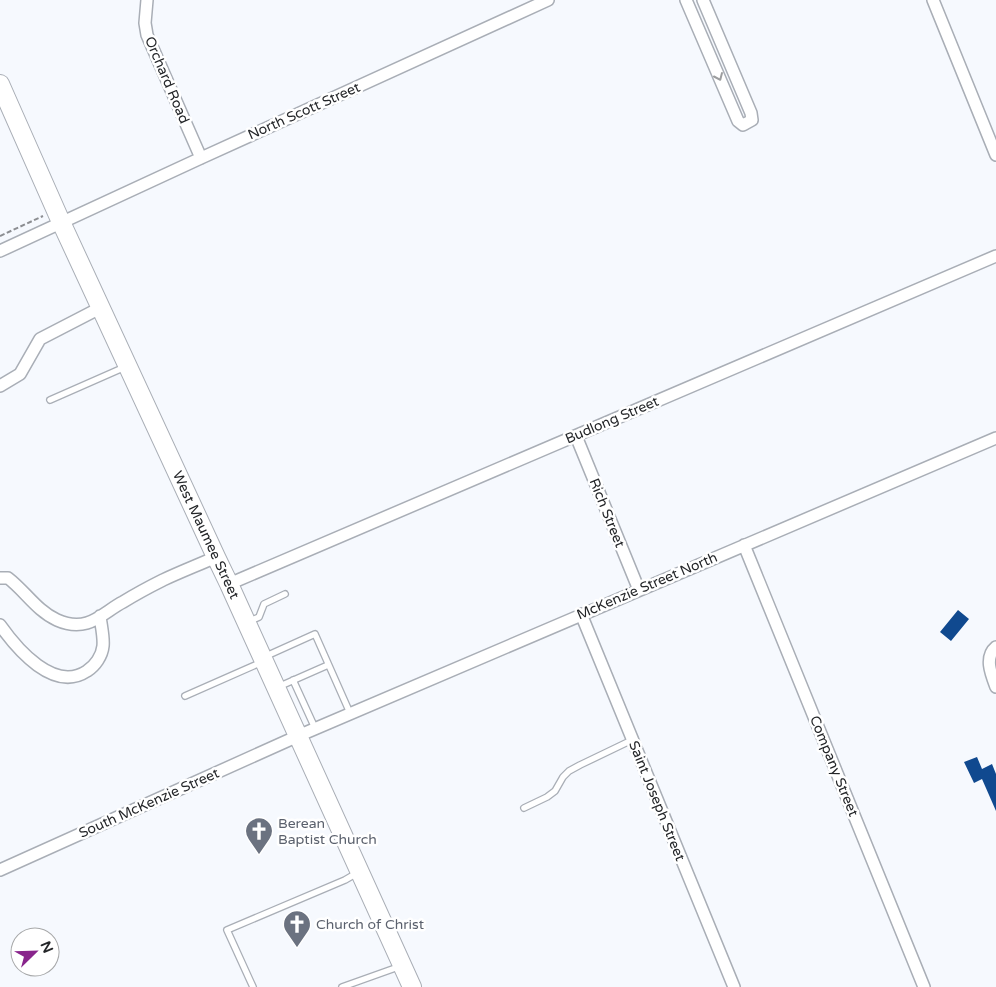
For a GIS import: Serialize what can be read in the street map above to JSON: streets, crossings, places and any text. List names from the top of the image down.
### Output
{
  "streets": {
    "main road": ["West Maumee Street"],
    "street": [
      "Orchard Road",
      "North Scott Street",
      "Budlong Street",
      "Rich Street",
      "McKenzie Street North",
      "Company Street",
      "Saint Joseph Street",
      "South McKenzie Street"
    ]
  },
  "crossings": [
    ["Orchard Road", "North Scott Street"],
    ["North Scott Street", "West Maumee Street"],
    ["Budlong Street", "Rich Street"],
    ["Budlong Street", "West Maumee Street"],
    ["Rich Street", "McKenzie Street North"],
    ["West Maumee Street", "McKenzie Street North"],
    ["West Maumee Street", "South McKenzie Street"],
    ["McKenzie Street North", "Company Street"],
    ["McKenzie Street North", "Saint Joseph Street"],
    ["McKenzie Street North", "South McKenzie Street"]
  ],
  "places": {
    "church": ["Berean Baptist Church", "Church of Christ"]
  },
  "north": "top right"
}
